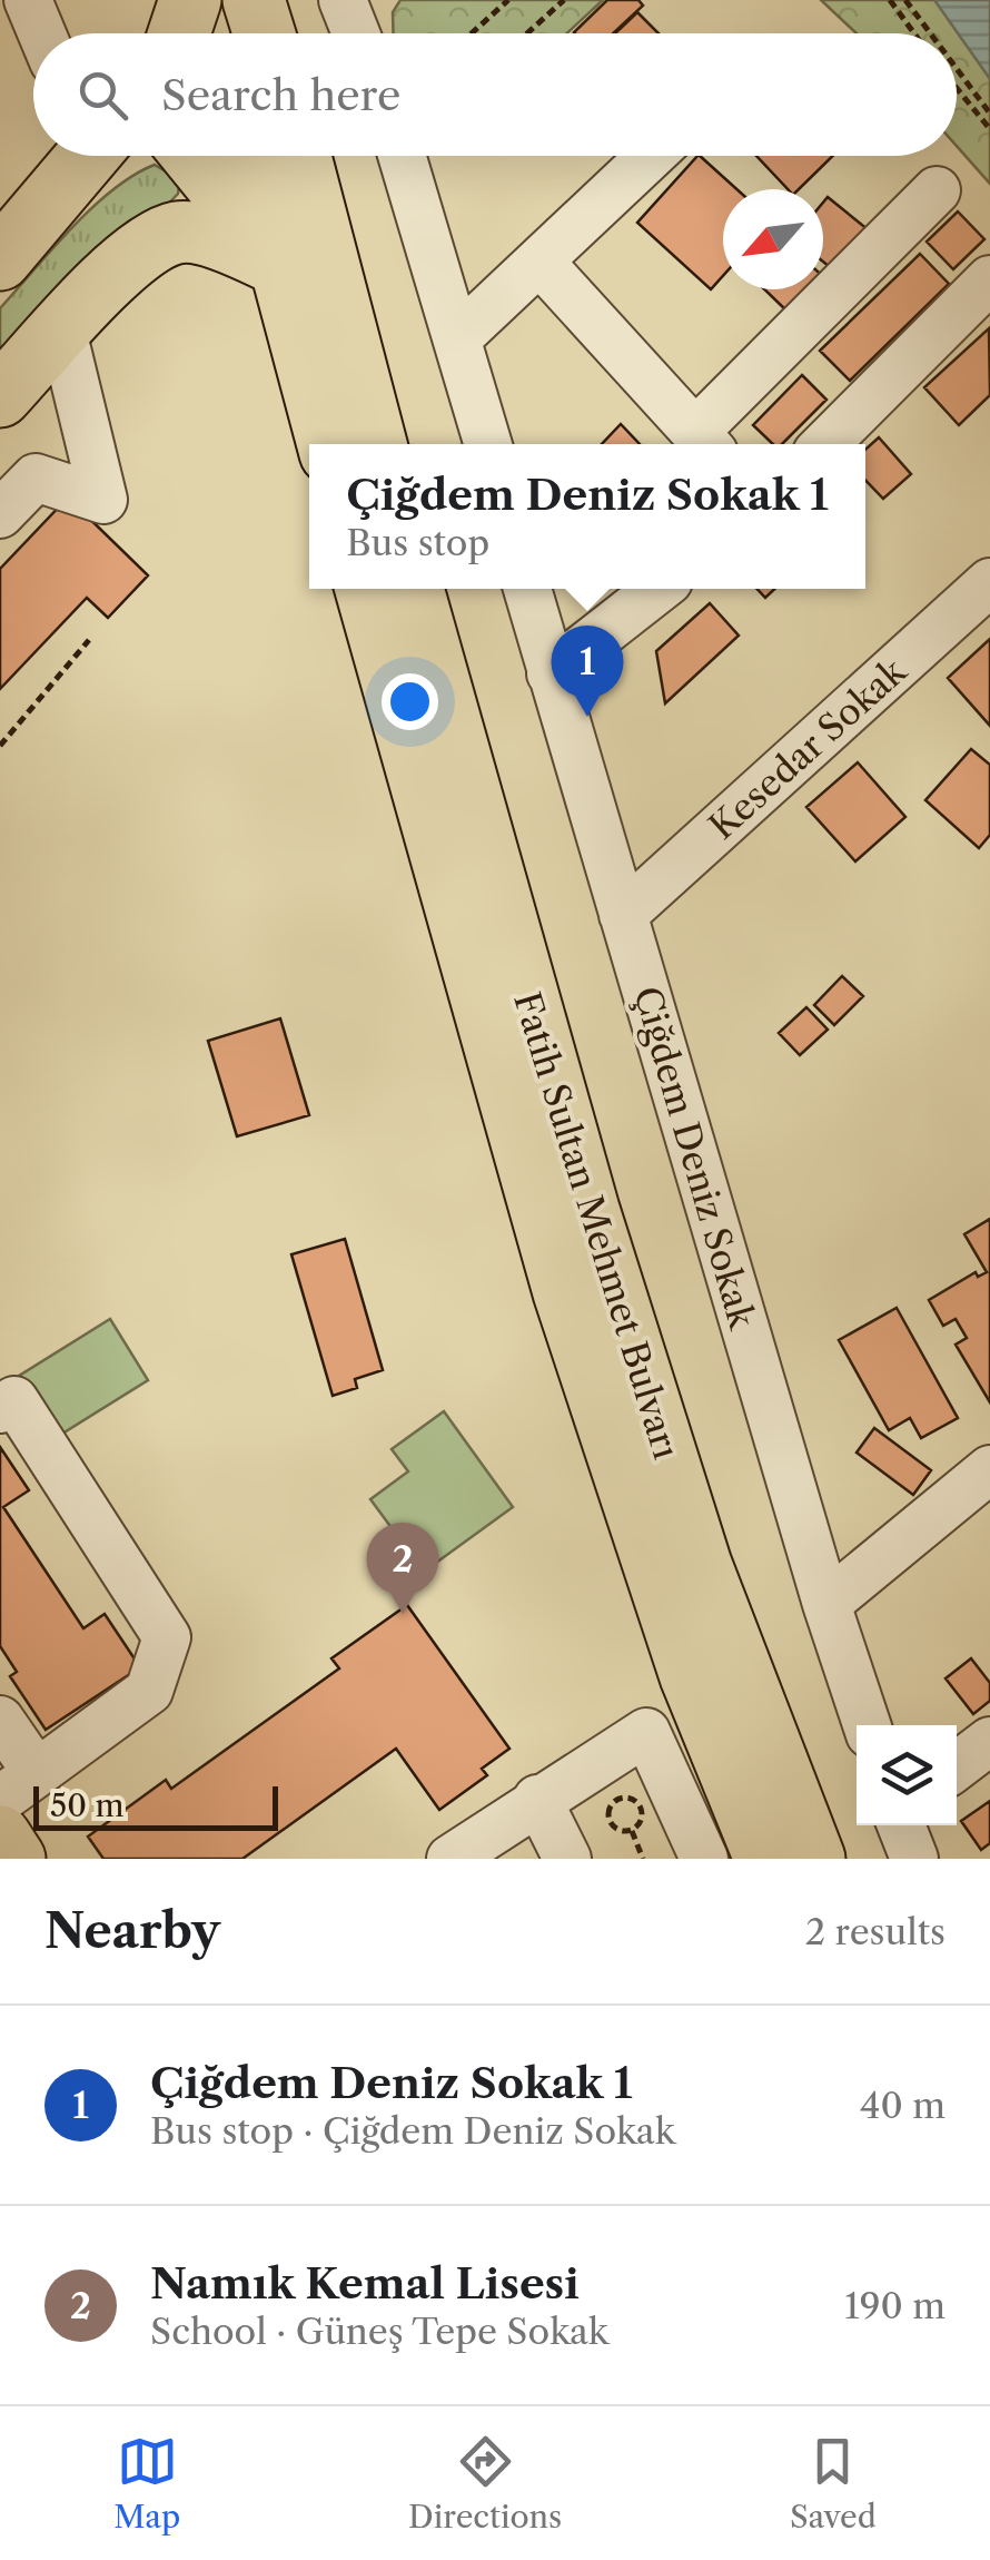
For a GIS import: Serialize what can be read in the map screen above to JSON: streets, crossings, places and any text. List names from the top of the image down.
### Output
{
  "streets": {
    "main road": ["Fatih Sultan Mehmet Bulvarı"],
    "street": ["Kesedar Sokak", "Çiğdem Deniz Sokak"]
  },
  "crossings": [
    ["Kesedar Sokak", "Çiğdem Deniz Sokak"]
  ],
  "scale_bar": "50 m",
  "north": "bottom left",
  "page": {
    "search": "Search here",
    "popup": ["Çiğdem Deniz Sokak 1", "Bus stop"],
    "pins": ["1", "2"],
    "scale": "50 m",
    "heading": ["Nearby", "2 results"],
    "list": [
      {
        "mark": "1",
        "name": "Çiğdem Deniz Sokak 1",
        "note": "Bus stop · Çiğdem Deniz Sokak",
        "value": "40 m"
      },
      {
        "mark": "2",
        "name": "Namık Kemal Lisesi",
        "note": "School · Güneş Tepe Sokak",
        "value": "190 m"
      }
    ],
    "nav": ["Map", "Directions", "Saved"]
  }
}
